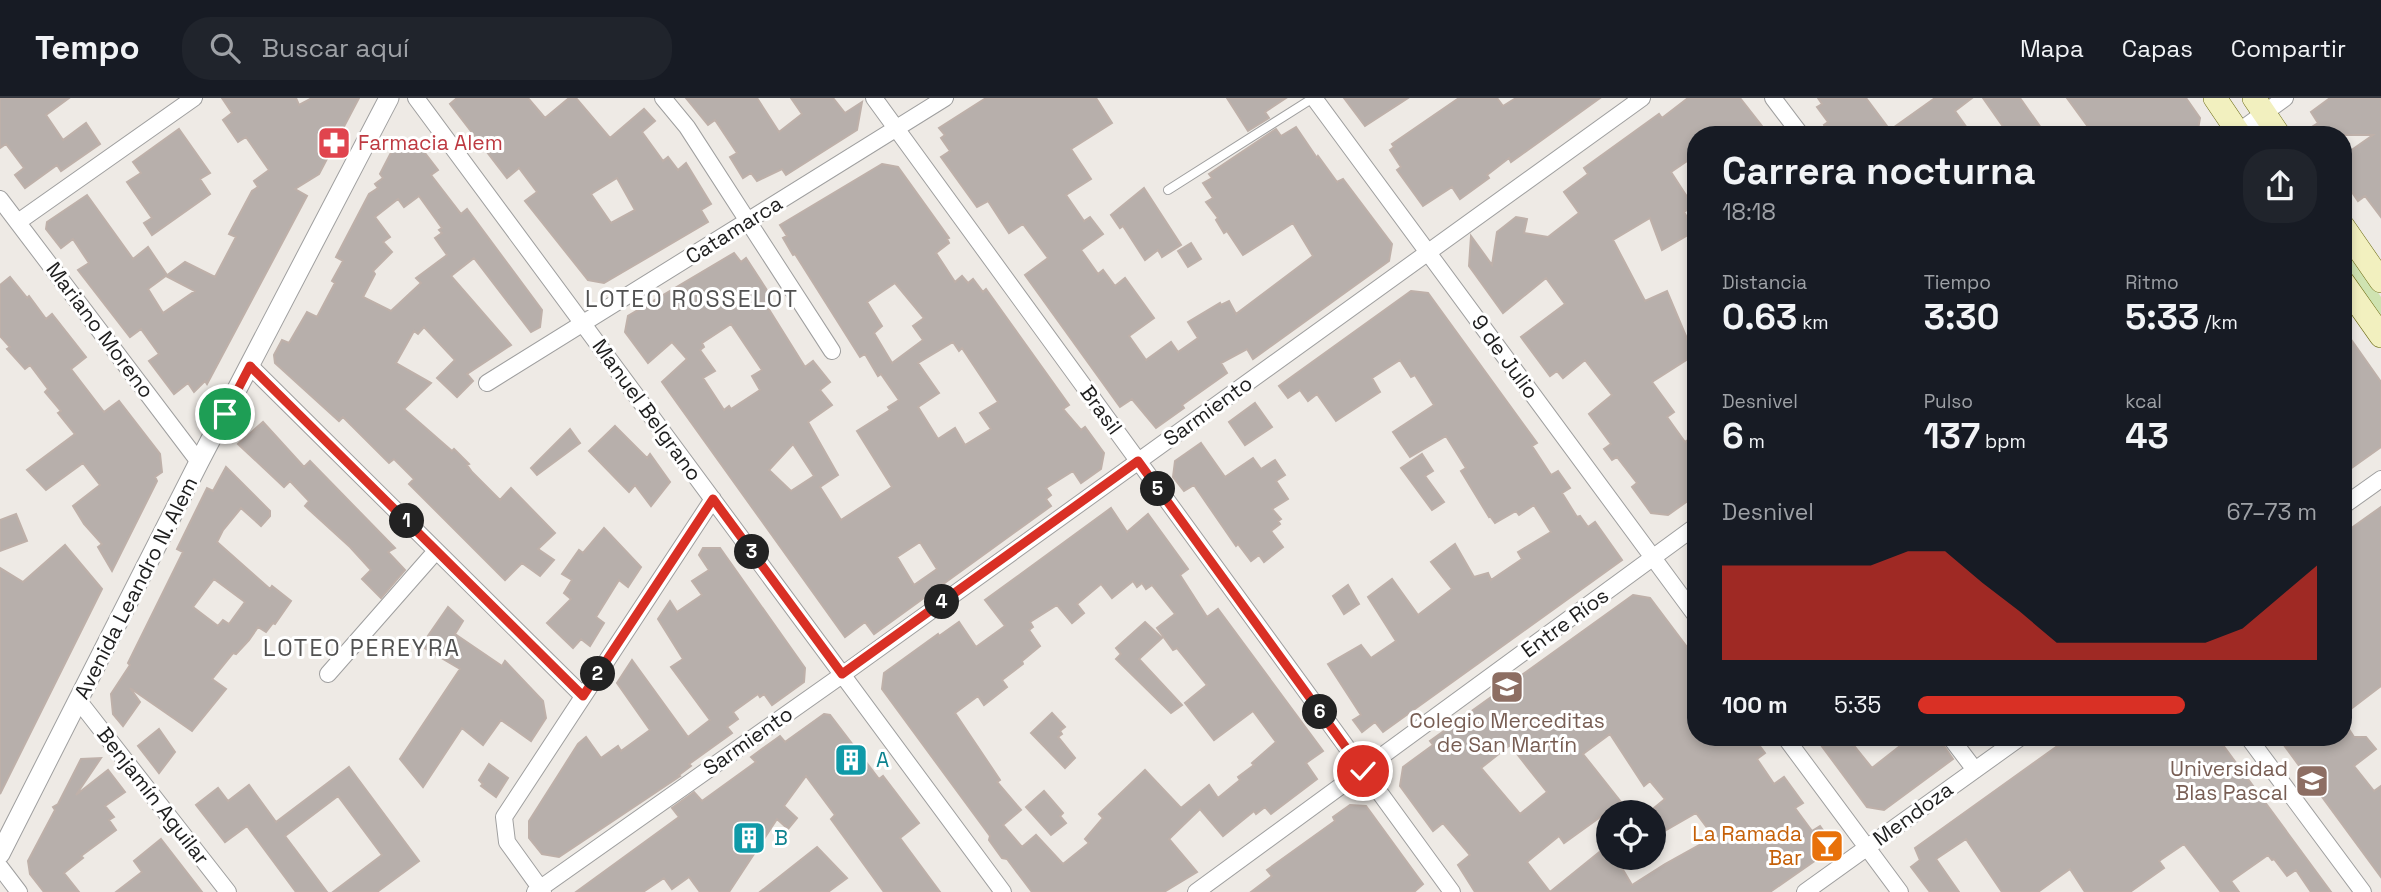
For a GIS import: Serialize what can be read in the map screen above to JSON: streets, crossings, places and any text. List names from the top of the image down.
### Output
{
  "streets": {
    "street": [
      "Catamarca",
      "Mariano Moreno",
      "9 de Julio",
      "Manuel Belgrano",
      "Brasil",
      "Sarmiento",
      "Avenida Leandro N. Alem",
      "Entre Ríos",
      "Benjamín Aguilar",
      "Mendoza"
    ]
  },
  "crossings": [
    ["Catamarca", "Manuel Belgrano"],
    ["Catamarca", "Brasil"],
    ["Mariano Moreno", "Avenida Leandro N. Alem"],
    ["9 de Julio", "Sarmiento"],
    ["9 de Julio", "Entre Ríos"],
    ["Manuel Belgrano", "Sarmiento"],
    ["Brasil", "Sarmiento"],
    ["Brasil", "Entre Ríos"],
    ["Avenida Leandro N. Alem", "Benjamín Aguilar"]
  ],
  "districts": ["LOTEO ROSSELOT", "LOTEO PEREYRA"],
  "places": {
    "pharmacy": ["Farmacia Alem"],
    "school or university": ["Colegio Merceditas de San Martín", "Universidad Blas Pascal"],
    "building": ["A", "B"],
    "bar": ["La Ramada Bar"]
  },
  "page": {
    "header": "Tempo",
    "search": "Buscar aquí",
    "nav": ["Mapa", "Capas", "Compartir"],
    "heading": ["Carrera nocturna", "18:18"],
    "stats": [
      ["Distancia", "0.63 km"],
      ["Tiempo", "3:30"],
      ["Ritmo", "5:33 /km"],
      ["Desnivel", "6 m"],
      ["Pulso", "137 bpm"],
      ["kcal", "43"]
    ],
    "pins": [
      "5",
      "1",
      "3",
      "4",
      "2",
      "6"
    ],
    "chart": ["Desnivel", "67–73 m"],
    "list": [
      {
        "name": "100 m",
        "note": "5:35"
      }
    ]
  }
}
